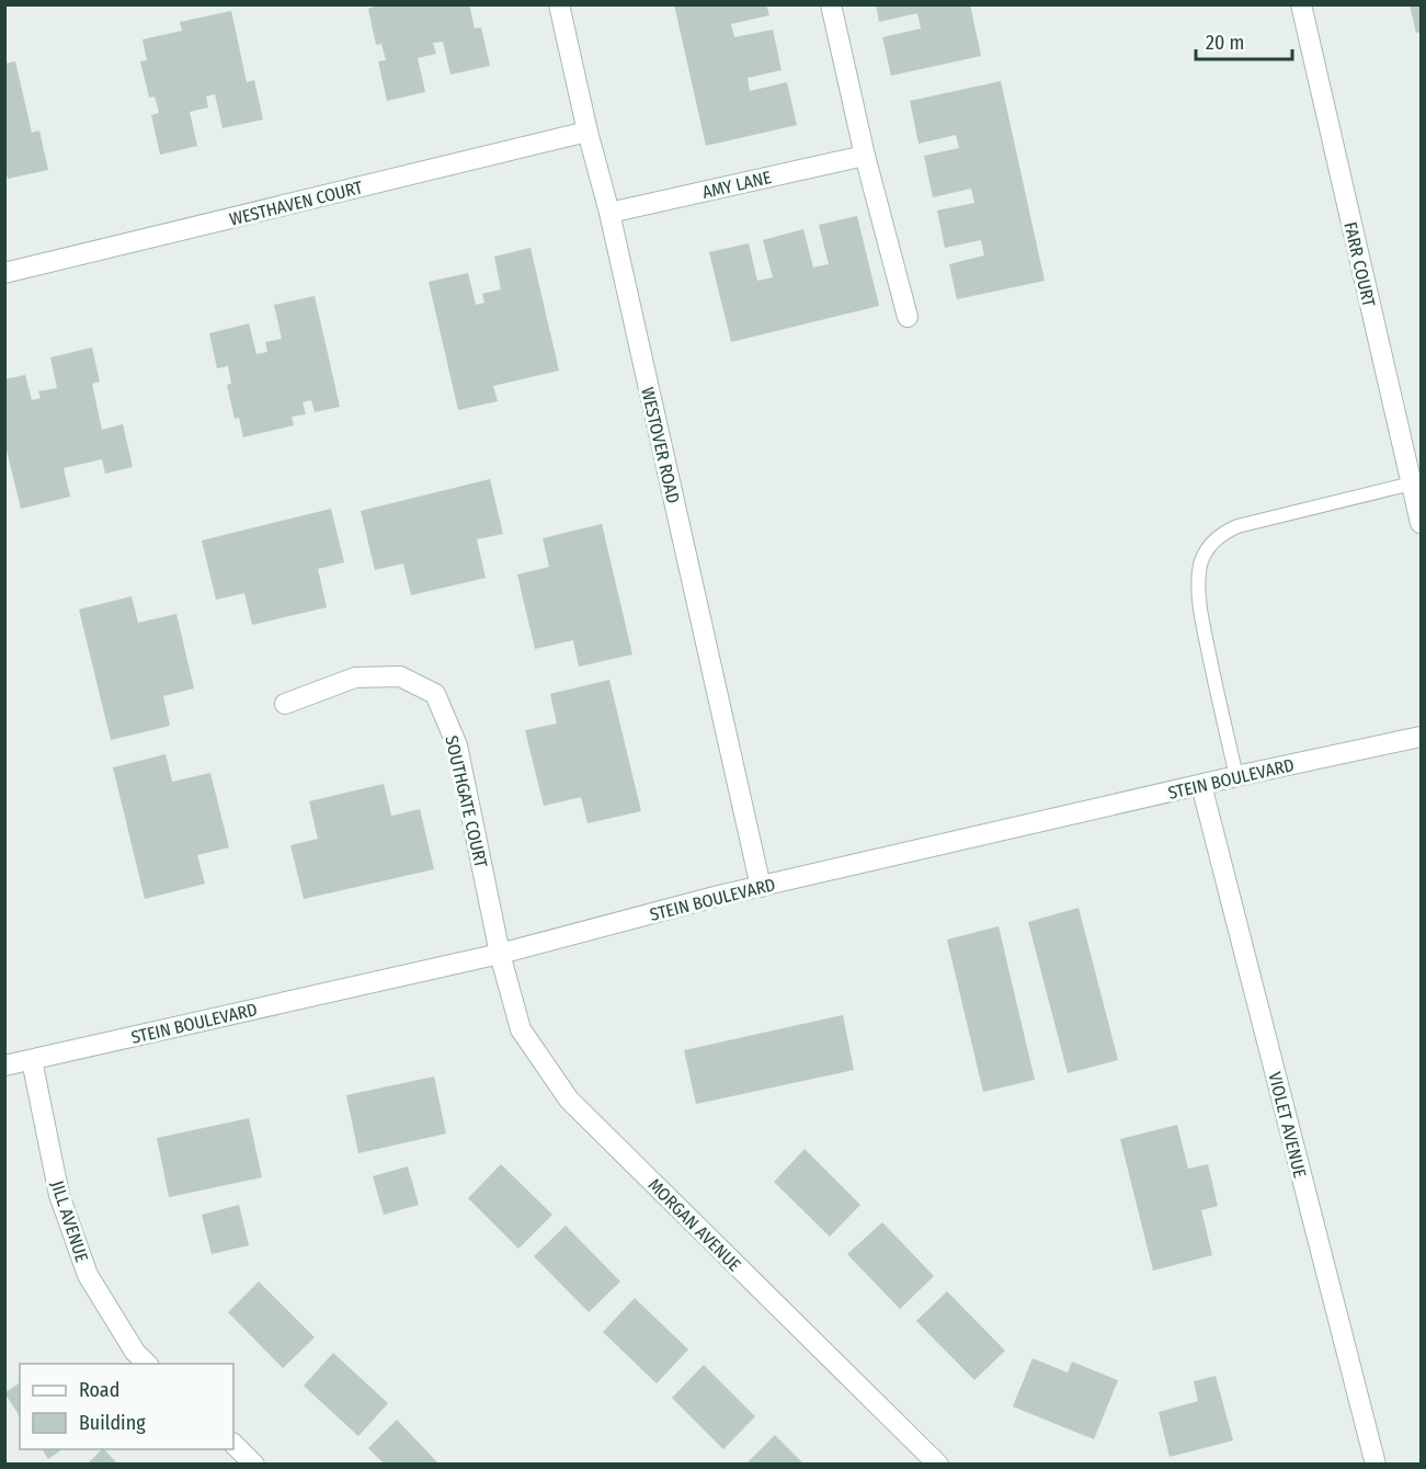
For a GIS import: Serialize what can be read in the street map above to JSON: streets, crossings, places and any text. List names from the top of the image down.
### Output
{
  "streets": {
    "street": [
      "AMY LANE",
      "WESTHAVEN COURT",
      "FARR COURT",
      "WESTOVER ROAD",
      "STEIN BOULEVARD",
      "SOUTHGATE COURT",
      "VIOLET AVENUE",
      "JILL AVENUE",
      "MORGAN AVENUE"
    ]
  },
  "crossings": [
    ["AMY LANE", "WESTOVER ROAD"],
    ["WESTHAVEN COURT", "WESTOVER ROAD"],
    ["WESTOVER ROAD", "STEIN BOULEVARD"],
    ["STEIN BOULEVARD", "SOUTHGATE COURT"],
    ["STEIN BOULEVARD", "VIOLET AVENUE"],
    ["STEIN BOULEVARD", "JILL AVENUE"],
    ["STEIN BOULEVARD", "MORGAN AVENUE"],
    ["SOUTHGATE COURT", "MORGAN AVENUE"]
  ],
  "legend": ["Road", "Building"],
  "scale_bar": "20 m"
}
